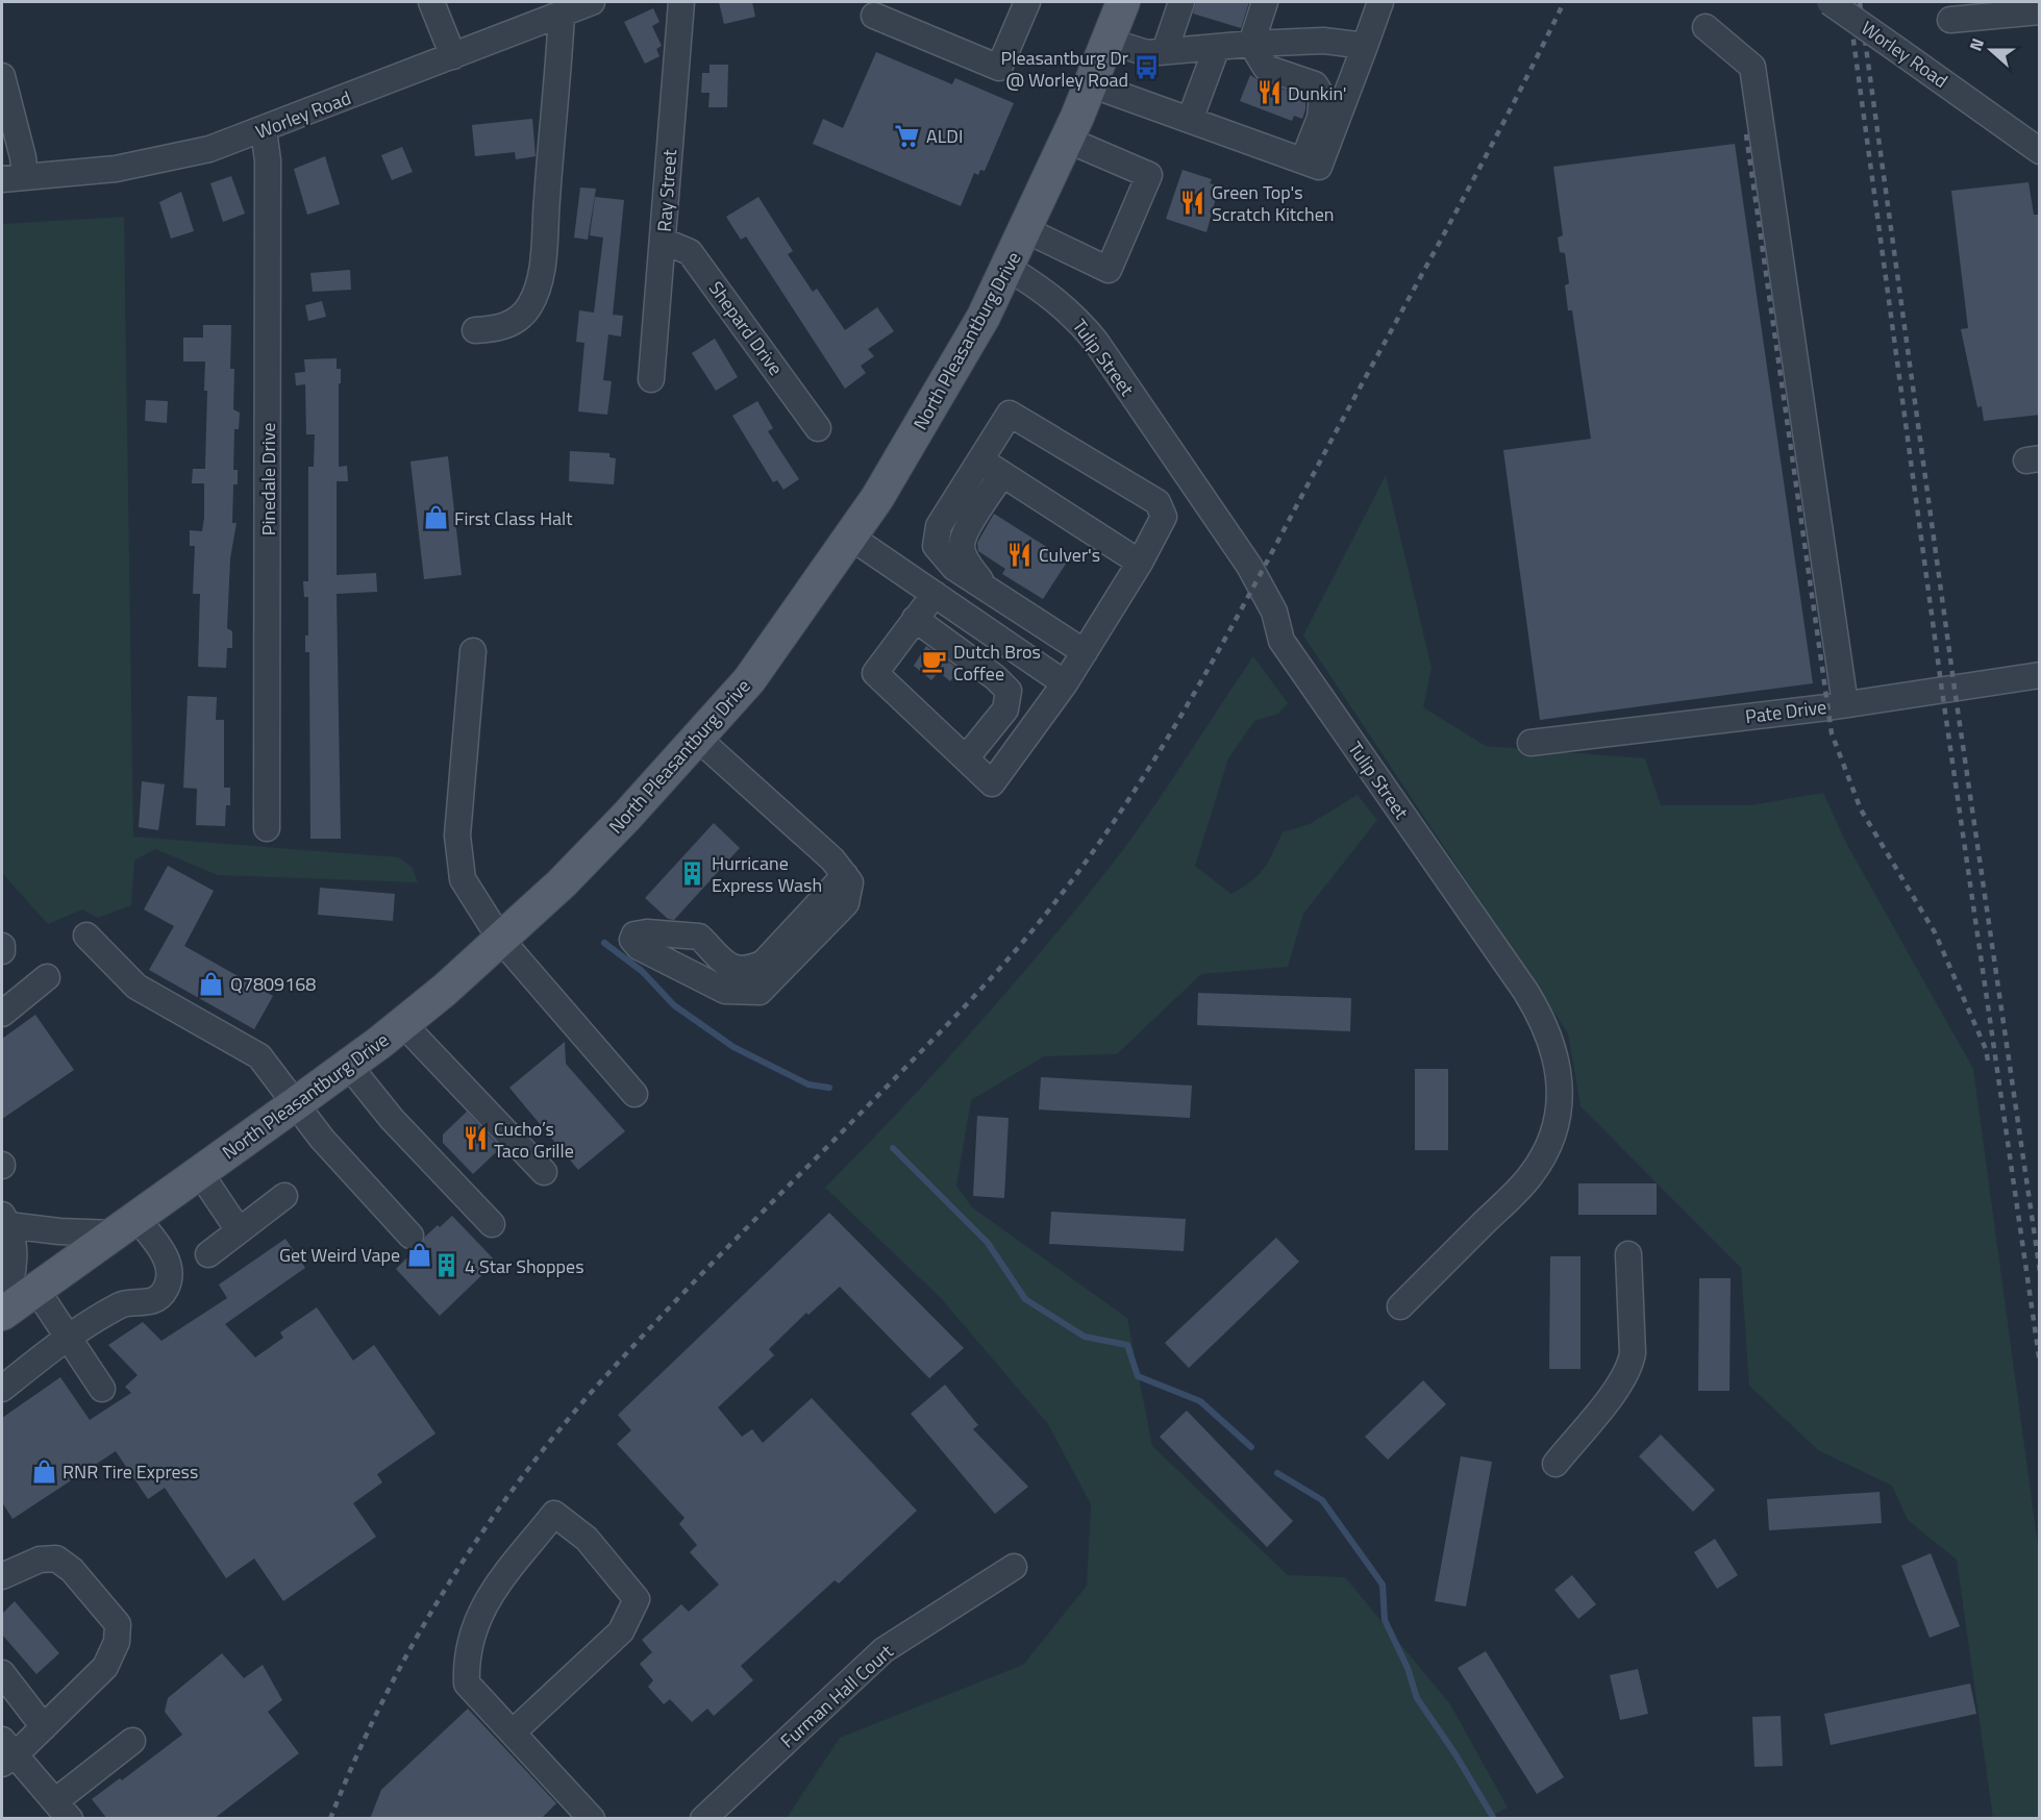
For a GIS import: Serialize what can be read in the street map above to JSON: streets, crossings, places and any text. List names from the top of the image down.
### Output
{
  "streets": {
    "main road": ["North Pleasantburg Drive"],
    "street": [
      "Worley Road",
      "Ray Street",
      "Shepard Drive",
      "Tulip Street",
      "Pinedale Drive",
      "Pate Drive",
      "Furman Hall Court"
    ]
  },
  "crossings": [
    ["Worley Road", "Pinedale Drive"],
    ["Ray Street", "Shepard Drive"],
    ["North Pleasantburg Drive", "Tulip Street"]
  ],
  "places": {
    "bus stop": ["Pleasantburg Dr @ Worley Road"],
    "restaurant": [
      "Dunkin'",
      "Green Top's Scratch Kitchen",
      "Culver's",
      "Cucho’s Taco Grille"
    ],
    "supermarket": ["ALDI"],
    "shop": [
      "First Class Halt",
      "Q7809168",
      "Get Weird Vape",
      "RNR Tire Express"
    ],
    "cafe": ["Dutch Bros Coffee"],
    "building": ["Hurricane Express Wash", "4 Star Shoppes"]
  },
  "north": "left"
}
